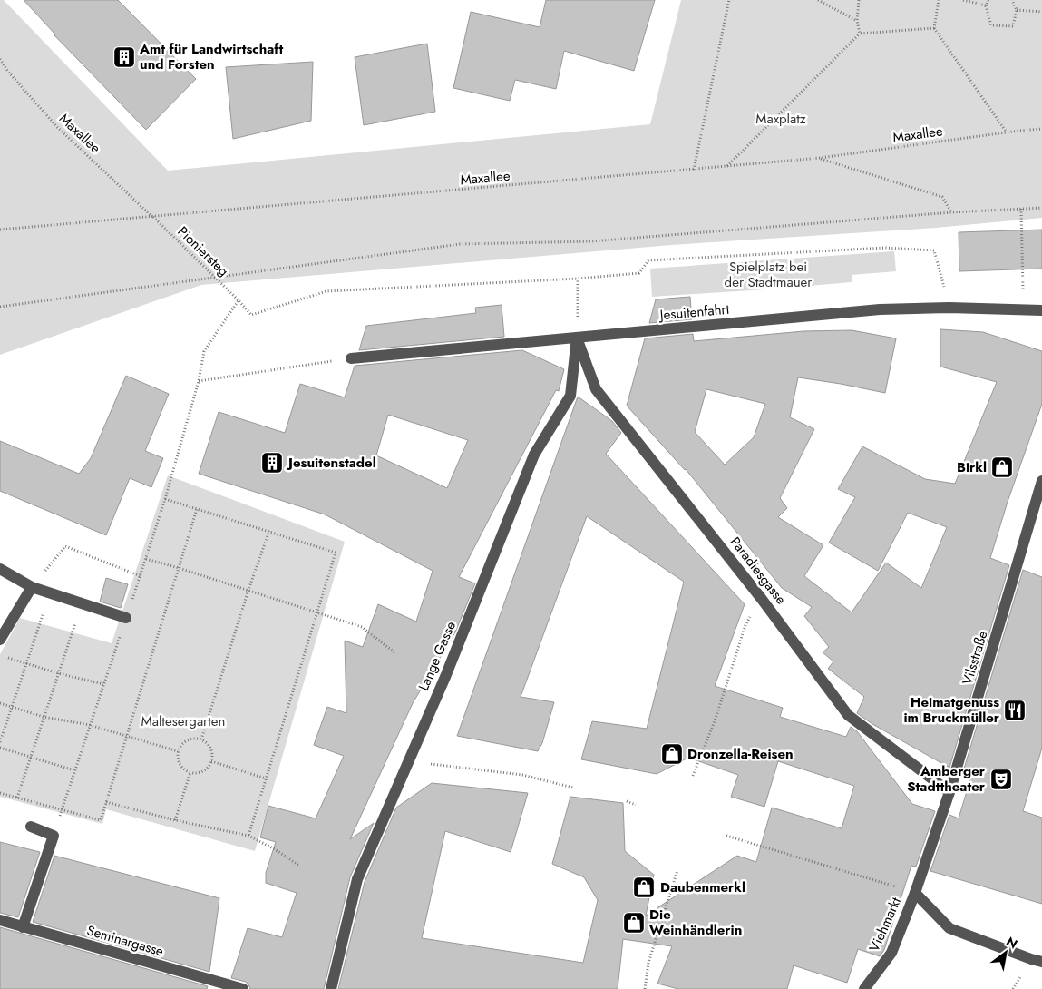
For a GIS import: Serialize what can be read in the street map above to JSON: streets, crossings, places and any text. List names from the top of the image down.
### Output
{
  "streets": {
    "street": [
      "Jesuitenfahrt",
      "Paradiesgasse",
      "Lange Gasse",
      "Vilsstraße",
      "Viehmarkt",
      "Seminargasse"
    ],
    "path": ["Maxallee", "Pioniersteg"]
  },
  "crossings": [
    ["Maxallee", "Pioniersteg"],
    ["Jesuitenfahrt", "Paradiesgasse"],
    ["Jesuitenfahrt", "Lange Gasse"],
    ["Paradiesgasse", "Lange Gasse"],
    ["Paradiesgasse", "Vilsstraße"],
    ["Vilsstraße", "Viehmarkt"]
  ],
  "parks": ["Maxplatz", "Spielplatz bei der Stadtmauer", "Maltesergarten"],
  "places": {
    "building": ["Amt für Landwirtschaft und Forsten", "Jesuitenstadel"],
    "shop": [
      "Birkl",
      "Dronzella-Reisen",
      "Daubenmerkl",
      "Die Weinhändlerin"
    ],
    "restaurant": ["Heimatgenuss im Bruckmüller"],
    "theatre": ["Amberger Stadttheater"]
  },
  "north": "top right"
}
